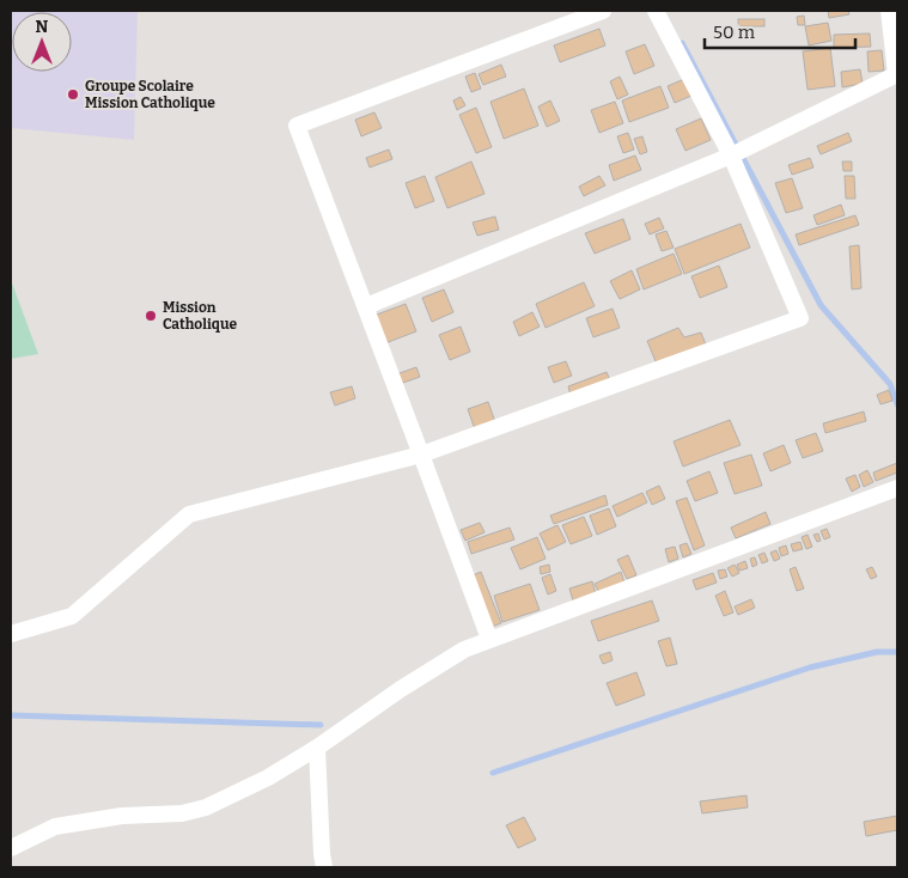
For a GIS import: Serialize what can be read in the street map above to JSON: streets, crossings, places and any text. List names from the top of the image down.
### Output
{
  "places": ["Groupe Scolaire Mission Catholique", "Mission Catholique"],
  "scale_bar": "50 m",
  "north": "top"
}
